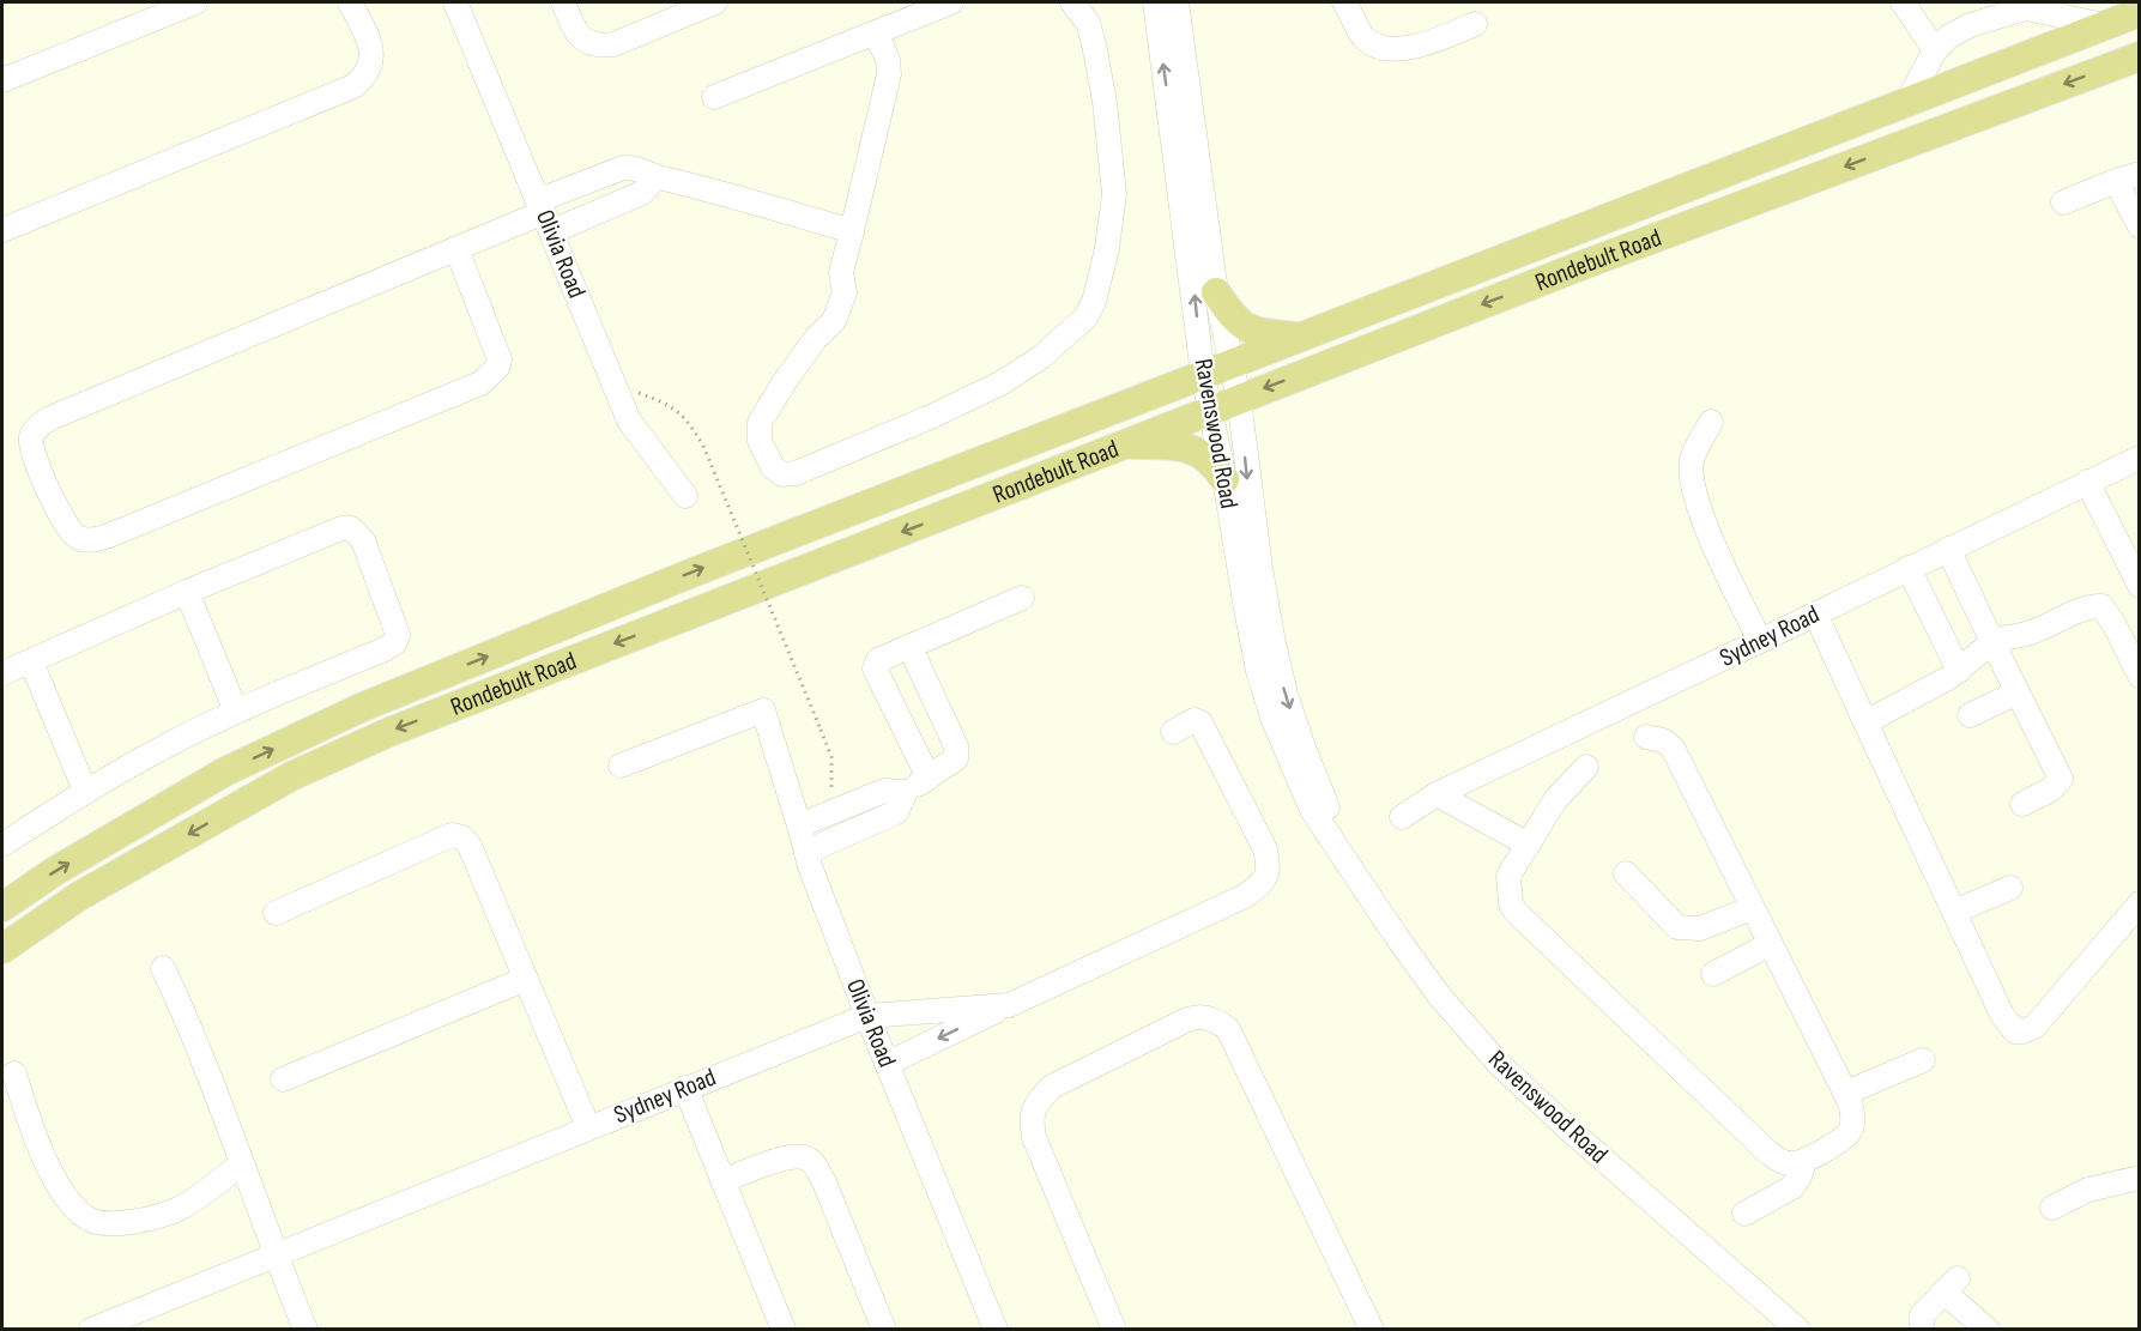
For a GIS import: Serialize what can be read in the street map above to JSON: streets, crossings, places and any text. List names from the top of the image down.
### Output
{
  "streets": {
    "main road": ["Rondebult Road"],
    "street": ["Olivia Road", "Ravenswood Road", "Sydney Road"]
  },
  "crossings": [
    ["Olivia Road", "Sydney Road"],
    ["Rondebult Road", "Ravenswood Road"]
  ]
}
